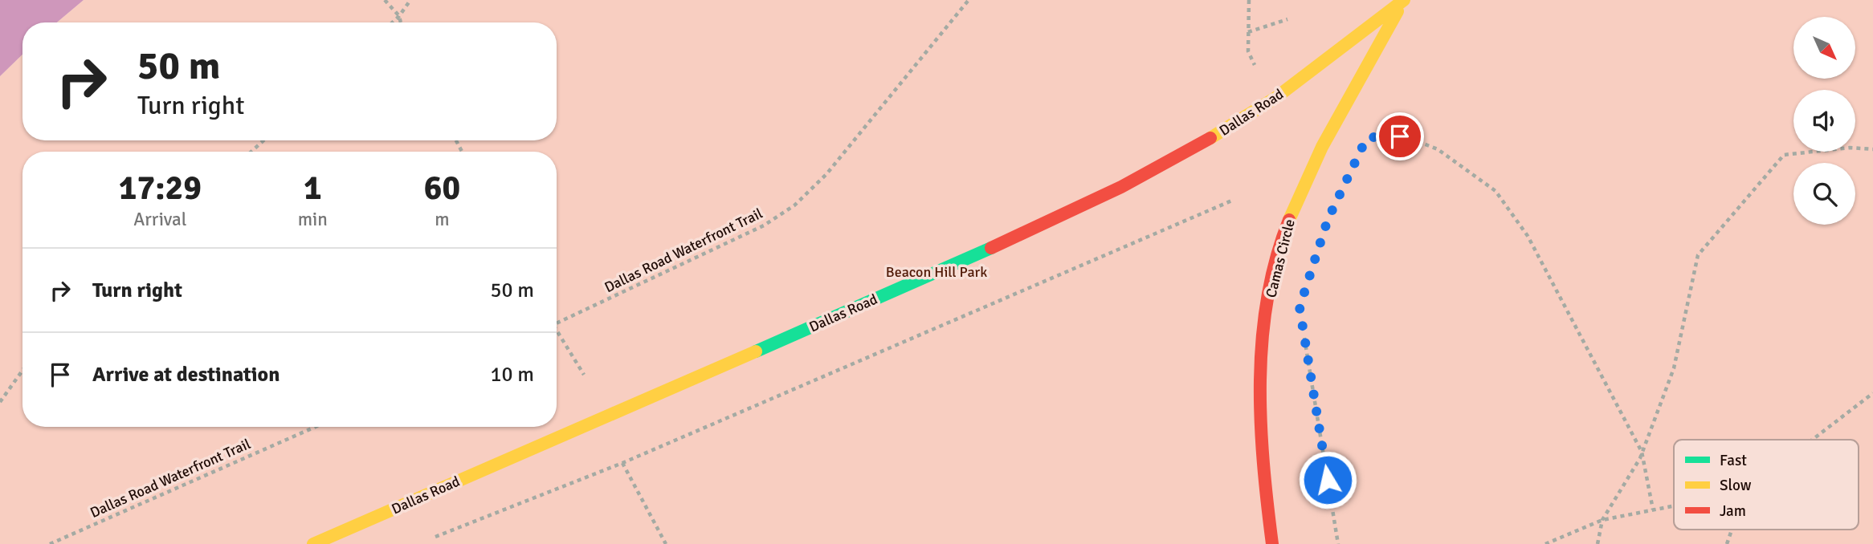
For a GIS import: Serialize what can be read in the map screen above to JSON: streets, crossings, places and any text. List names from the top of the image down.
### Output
{
  "streets": {
    "main road": ["Dallas Road", "Camas Circle"],
    "path": ["Dallas Road Waterfront Trail"]
  },
  "crossings": [
    ["Dallas Road", "Camas Circle"]
  ],
  "parks": ["Beacon Hill Park"],
  "legend": ["Fast", "Slow", "Jam"],
  "north": "bottom right",
  "page": {
    "turn": ["50 m", "Turn right"],
    "eta": [
      "17:29",
      "Arrival",
      "1",
      "min",
      "60",
      "m"
    ],
    "list": [
      {
        "name": "Turn right",
        "value": "50 m"
      },
      {
        "name": "Arrive at destination",
        "value": "10 m"
      }
    ]
  }
}
